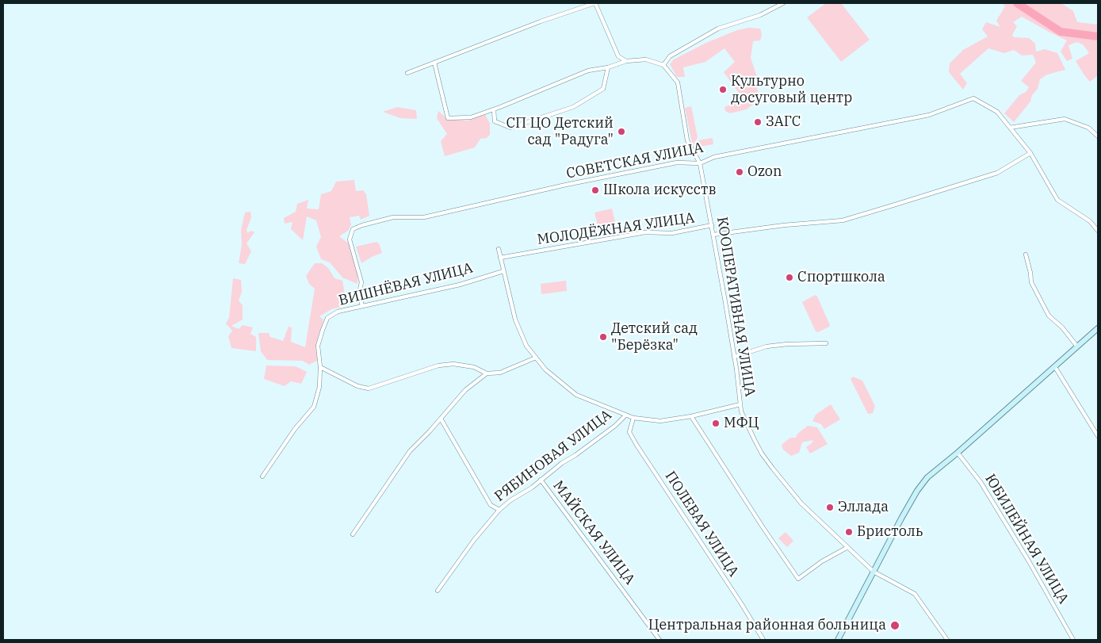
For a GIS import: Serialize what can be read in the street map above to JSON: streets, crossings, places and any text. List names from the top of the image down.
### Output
{
  "streets": {
    "street": [
      "СОВЕТСКАЯ УЛИЦА",
      "МОЛОДЁЖНАЯ УЛИЦА",
      "ВИШНЁВАЯ УЛИЦА",
      "КООПЕРАТИВНАЯ УЛИЦА",
      "РЯБИНОВАЯ УЛИЦА",
      "ПОЛЕВАЯ УЛИЦА",
      "МАЙСКАЯ УЛИЦА",
      "ЮБИЛЕЙНАЯ УЛИЦА"
    ]
  },
  "crossings": [
    ["СОВЕТСКАЯ УЛИЦА", "ВИШНЁВАЯ УЛИЦА"],
    ["СОВЕТСКАЯ УЛИЦА", "КООПЕРАТИВНАЯ УЛИЦА"],
    ["МОЛОДЁЖНАЯ УЛИЦА", "КООПЕРАТИВНАЯ УЛИЦА"],
    ["РЯБИНОВАЯ УЛИЦА", "МАЙСКАЯ УЛИЦА"]
  ],
  "places": [
    "Культурно досуговый центр",
    "ЗАГС",
    "СП ЦО Детский сад \"Радуга\"",
    "Ozon",
    "Школа искусств",
    "Спортшкола",
    "Детский сад \"Берёзка\"",
    "МФЦ",
    "Эллада",
    "Бристоль",
    "Центральная районная больница"
  ]
}
